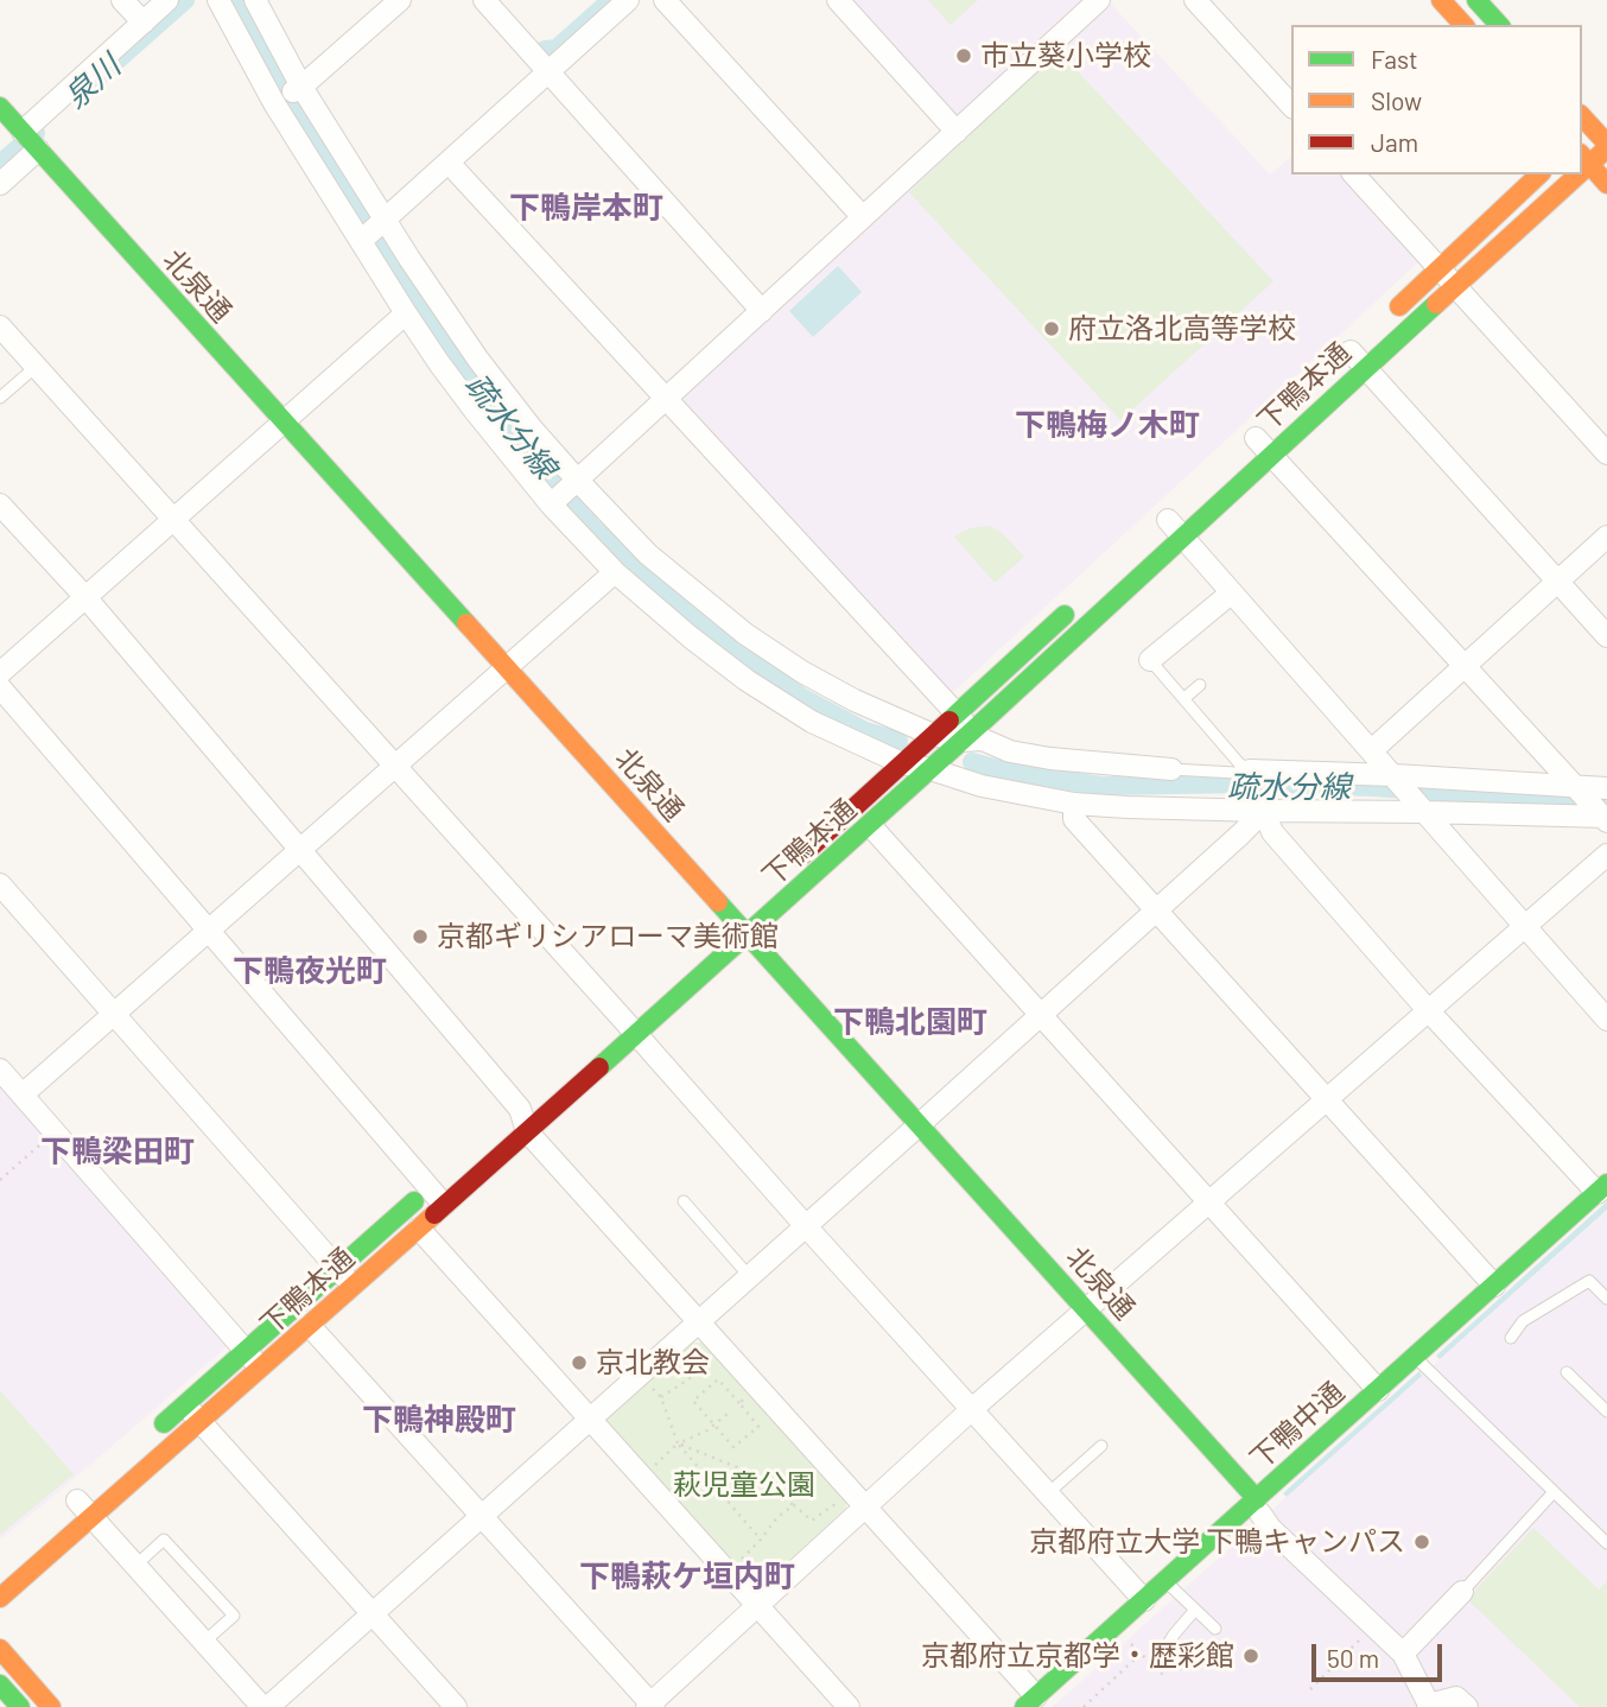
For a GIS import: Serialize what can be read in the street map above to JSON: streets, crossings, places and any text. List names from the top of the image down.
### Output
{
  "streets": {
    "main road": ["北泉通", "下鴨本通", "下鴨中通"]
  },
  "crossings": [
    ["北泉通", "下鴨本通"],
    ["北泉通", "下鴨中通"]
  ],
  "districts": [
    "下鴨岸本町",
    "下鴨梅ノ木町",
    "下鴨夜光町",
    "下鴨北園町",
    "下鴨梁田町",
    "下鴨神殿町",
    "下鴨萩ケ垣内町"
  ],
  "water": ["泉川", "疏水分線"],
  "parks": ["萩児童公園"],
  "places": [
    "市立葵小学校",
    "府立洛北高等学校",
    "京都ギリシアローマ美術館",
    "京北教会",
    "京都府立大学 下鴨キャンパス",
    "京都府立京都学・歴彩館"
  ],
  "legend": ["Fast", "Slow", "Jam"],
  "scale_bar": "50 m"
}
